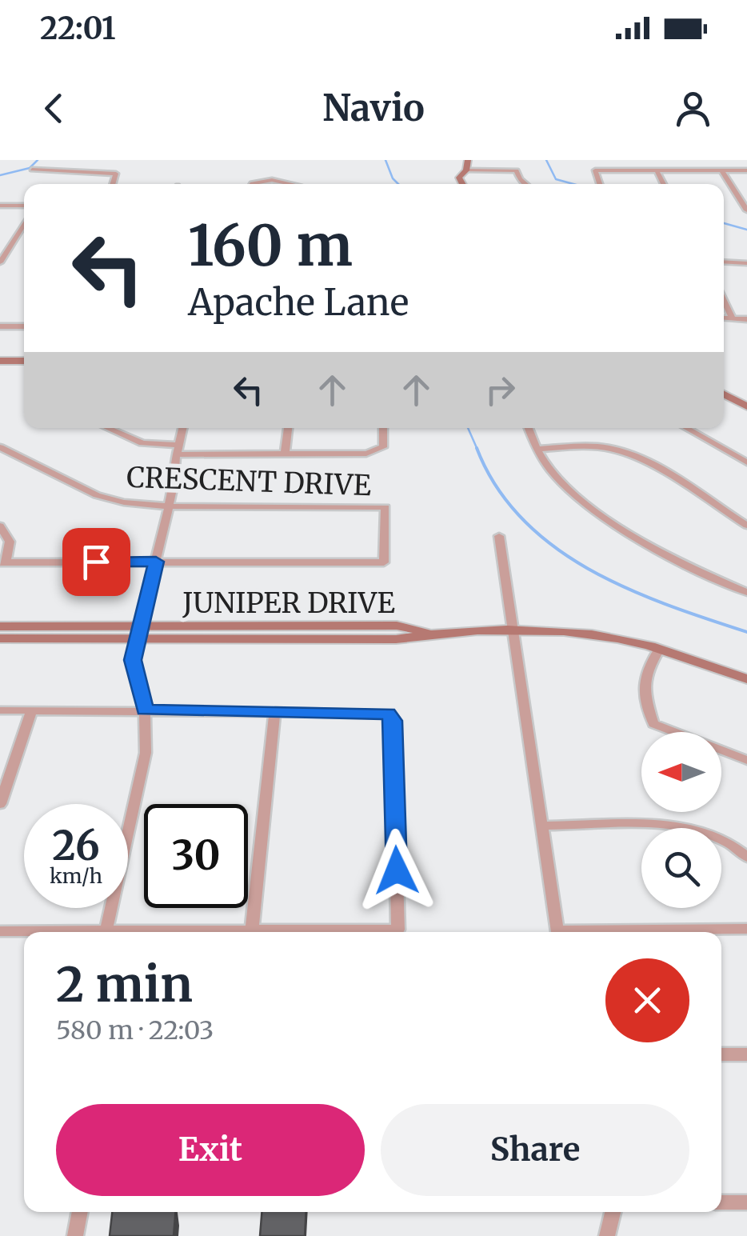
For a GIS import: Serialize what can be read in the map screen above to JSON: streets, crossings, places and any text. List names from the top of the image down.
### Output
{
  "streets": {
    "street": ["CRESCENT DRIVE", "JUNIPER DRIVE"]
  },
  "north": "left",
  "page": {
    "status": "22:01",
    "header": "Navio",
    "turn": ["160 m", "Apache Lane"],
    "speed": "26 km/h",
    "limit": "30",
    "heading": ["2 min", "580 m · 22:03"],
    "buttons": ["Exit", "Share"]
  }
}
